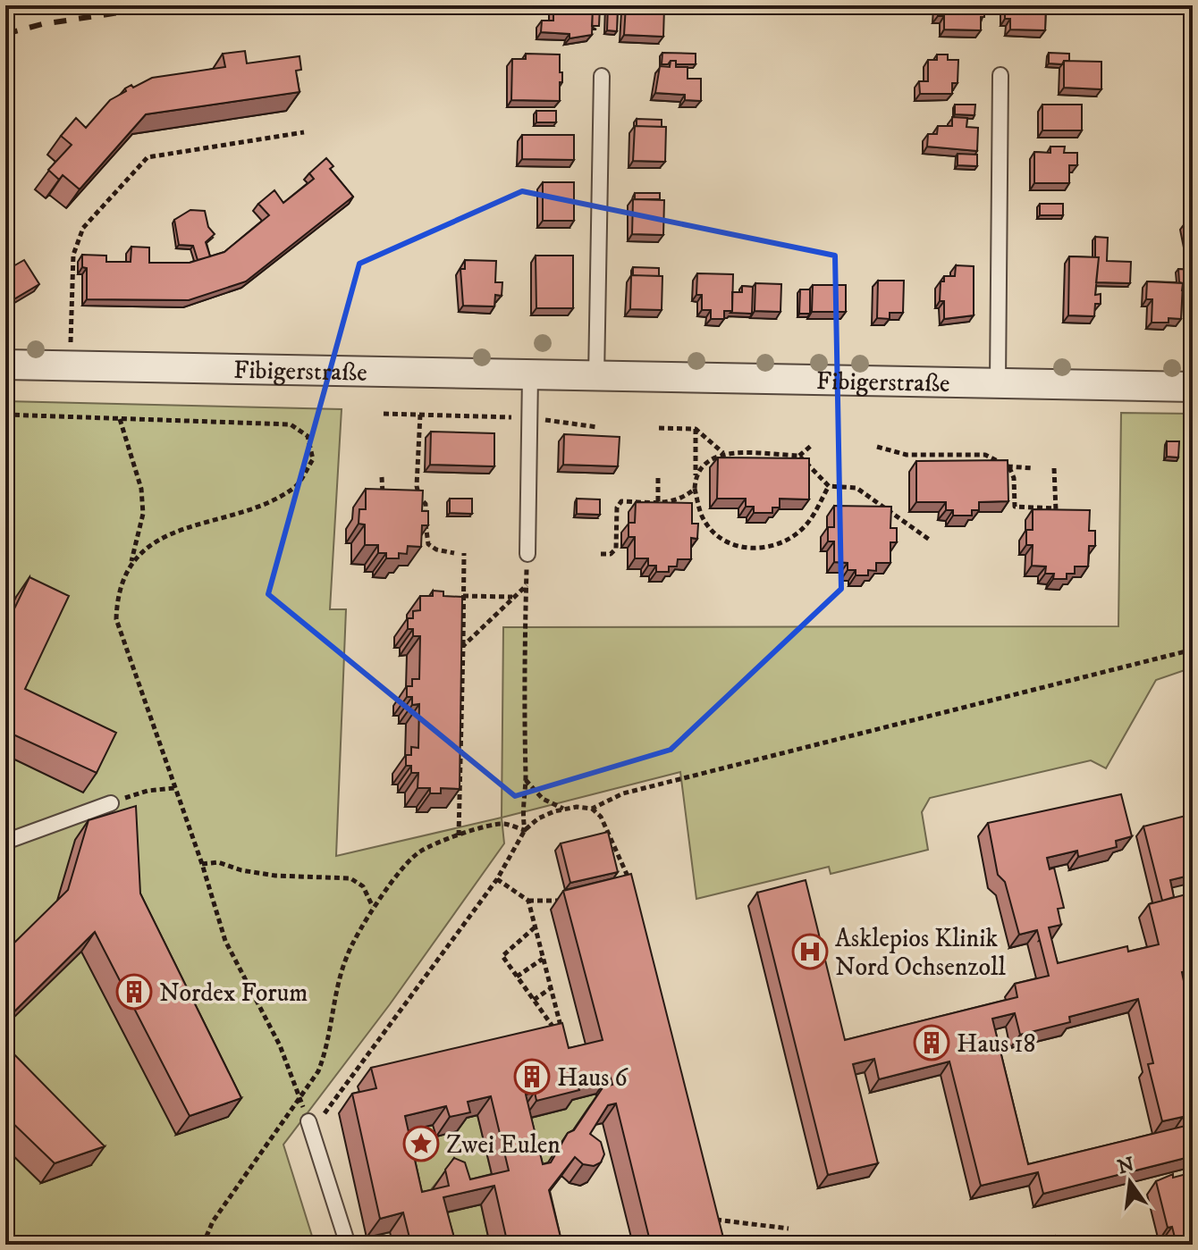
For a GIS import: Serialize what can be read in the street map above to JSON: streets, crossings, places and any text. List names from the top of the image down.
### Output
{
  "streets": {
    "street": ["Fibigerstraße"]
  },
  "places": {
    "hospital": ["Asklepios Klinik Nord Ochsenzoll"],
    "building": ["Nordex Forum", "Haus 18", "Haus 6"],
    "place": ["Zwei Eulen"]
  },
  "north": "top"
}
